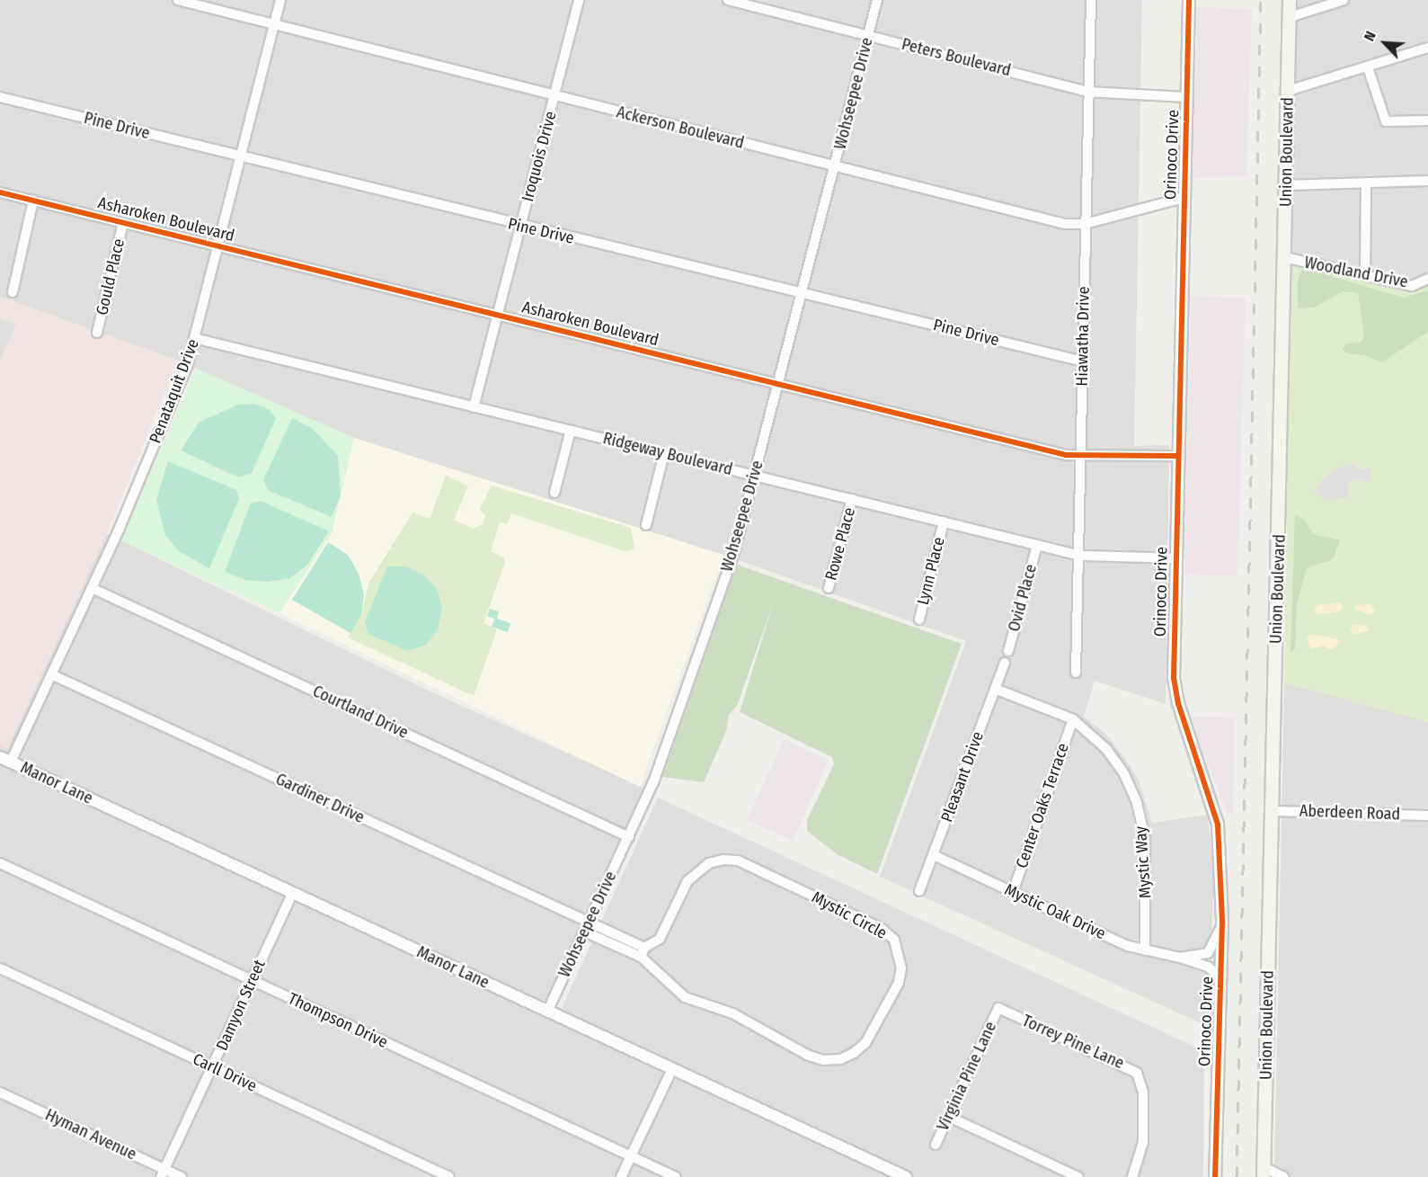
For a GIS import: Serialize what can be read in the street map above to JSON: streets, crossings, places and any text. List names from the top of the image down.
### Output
{
  "streets": {
    "main road": ["Union Boulevard"],
    "street": [
      "Peters Boulevard",
      "Wohseepee Drive",
      "Pine Drive",
      "Ackerson Boulevard",
      "Orinoco Drive",
      "Iroquois Drive",
      "Asharoken Boulevard",
      "Woodland Drive",
      "Gould Place",
      "Hiawatha Drive",
      "Penataquit Drive",
      "Ridgeway Boulevard",
      "Rowe Place",
      "Lynn Place",
      "Ovid Place",
      "Courtland Drive",
      "Pleasant Drive",
      "Manor Lane",
      "Gardiner Drive",
      "Center Oaks Terrace",
      "Aberdeen Road",
      "Mystic Way",
      "Mystic Oak Drive",
      "Mystic Circle",
      "Damyon Street",
      "Thompson Drive",
      "Torrey Pine Lane",
      "Carll Drive",
      "Virginia Pine Lane",
      "Hyman Avenue"
    ]
  },
  "crossings": [
    ["Peters Boulevard", "Wohseepee Drive"],
    ["Peters Boulevard", "Orinoco Drive"],
    ["Peters Boulevard", "Hiawatha Drive"],
    ["Wohseepee Drive", "Pine Drive"],
    ["Wohseepee Drive", "Ackerson Boulevard"],
    ["Wohseepee Drive", "Asharoken Boulevard"],
    ["Wohseepee Drive", "Ridgeway Boulevard"],
    ["Wohseepee Drive", "Courtland Drive"],
    ["Wohseepee Drive", "Manor Lane"],
    ["Wohseepee Drive", "Gardiner Drive"],
    ["Wohseepee Drive", "Mystic Circle"],
    ["Pine Drive", "Iroquois Drive"],
    ["Pine Drive", "Hiawatha Drive"],
    ["Pine Drive", "Penataquit Drive"],
    ["Ackerson Boulevard", "Orinoco Drive"],
    ["Ackerson Boulevard", "Iroquois Drive"],
    ["Ackerson Boulevard", "Hiawatha Drive"],
    ["Ackerson Boulevard", "Penataquit Drive"],
    ["Union Boulevard", "Woodland Drive"],
    ["Union Boulevard", "Aberdeen Road"],
    ["Orinoco Drive", "Asharoken Boulevard"],
    ["Orinoco Drive", "Ridgeway Boulevard"],
    ["Orinoco Drive", "Mystic Oak Drive"],
    ["Iroquois Drive", "Asharoken Boulevard"],
    ["Iroquois Drive", "Ridgeway Boulevard"],
    ["Asharoken Boulevard", "Gould Place"],
    ["Asharoken Boulevard", "Hiawatha Drive"],
    ["Asharoken Boulevard", "Penataquit Drive"],
    ["Hiawatha Drive", "Ridgeway Boulevard"],
    ["Penataquit Drive", "Ridgeway Boulevard"],
    ["Penataquit Drive", "Courtland Drive"],
    ["Penataquit Drive", "Manor Lane"],
    ["Penataquit Drive", "Gardiner Drive"],
    ["Ridgeway Boulevard", "Rowe Place"],
    ["Ridgeway Boulevard", "Lynn Place"],
    ["Ridgeway Boulevard", "Ovid Place"],
    ["Pleasant Drive", "Mystic Way"],
    ["Pleasant Drive", "Mystic Oak Drive"],
    ["Manor Lane", "Damyon Street"],
    ["Gardiner Drive", "Mystic Circle"],
    ["Center Oaks Terrace", "Mystic Way"],
    ["Center Oaks Terrace", "Mystic Oak Drive"],
    ["Mystic Way", "Mystic Oak Drive"],
    ["Damyon Street", "Thompson Drive"],
    ["Damyon Street", "Carll Drive"],
    ["Damyon Street", "Hyman Avenue"],
    ["Torrey Pine Lane", "Virginia Pine Lane"]
  ],
  "north": "top left"
}
